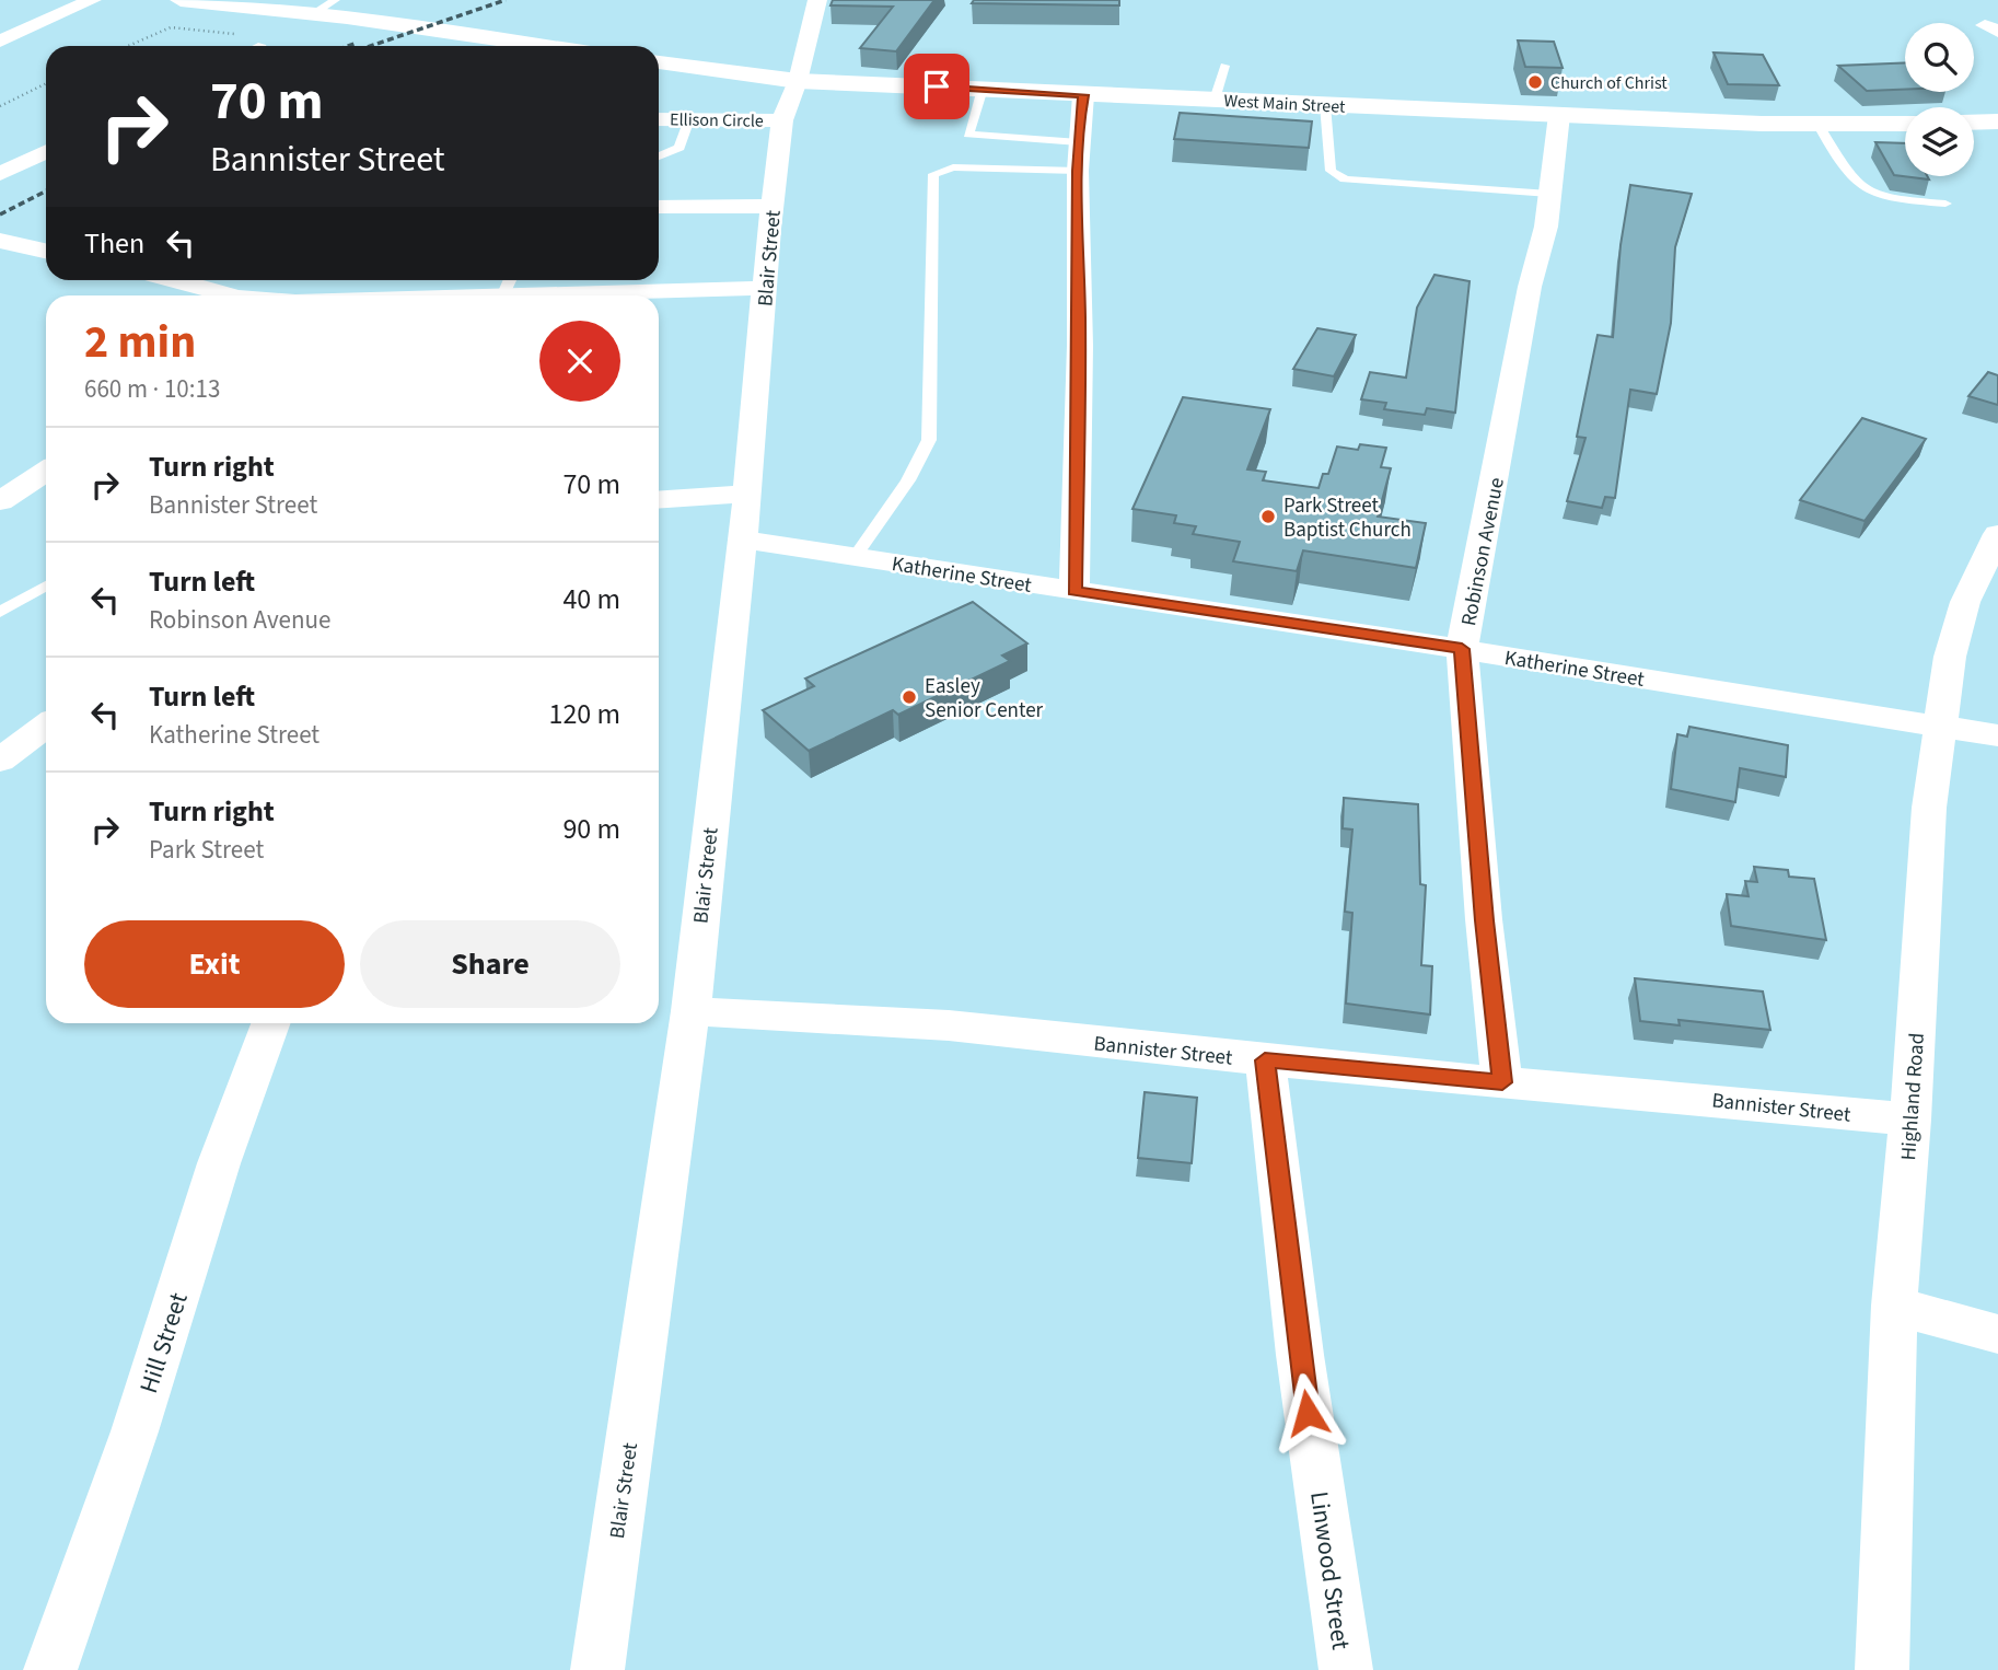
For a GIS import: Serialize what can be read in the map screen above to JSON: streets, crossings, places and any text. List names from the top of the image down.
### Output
{
  "streets": {
    "main road": ["West Main Street"],
    "street": [
      "Ellison Circle",
      "Blair Street",
      "Robinson Avenue",
      "Katherine Street",
      "Bannister Street",
      "Highland Road",
      "Hill Street",
      "Linwood Street"
    ]
  },
  "crossings": [
    ["West Main Street", "Blair Street"],
    ["West Main Street", "Robinson Avenue"],
    ["Ellison Circle", "Blair Street"],
    ["Blair Street", "Katherine Street"],
    ["Blair Street", "Bannister Street"],
    ["Robinson Avenue", "Katherine Street"],
    ["Robinson Avenue", "Bannister Street"],
    ["Katherine Street", "Highland Road"],
    ["Bannister Street", "Highland Road"],
    ["Bannister Street", "Linwood Street"]
  ],
  "places": ["Church of Christ", "Park Street Baptist Church", "Easley Senior Center"],
  "page": {
    "turn": ["70 m", "Bannister Street"],
    "then": "Then",
    "heading": ["2 min", "660 m · 10:13"],
    "list": [
      {
        "name": "Turn right",
        "note": "Bannister Street",
        "value": "70 m"
      },
      {
        "name": "Turn left",
        "note": "Robinson Avenue",
        "value": "40 m"
      },
      {
        "name": "Turn left",
        "note": "Katherine Street",
        "value": "120 m"
      },
      {
        "name": "Turn right",
        "note": "Park Street",
        "value": "90 m"
      }
    ],
    "buttons": ["Exit", "Share"]
  }
}
